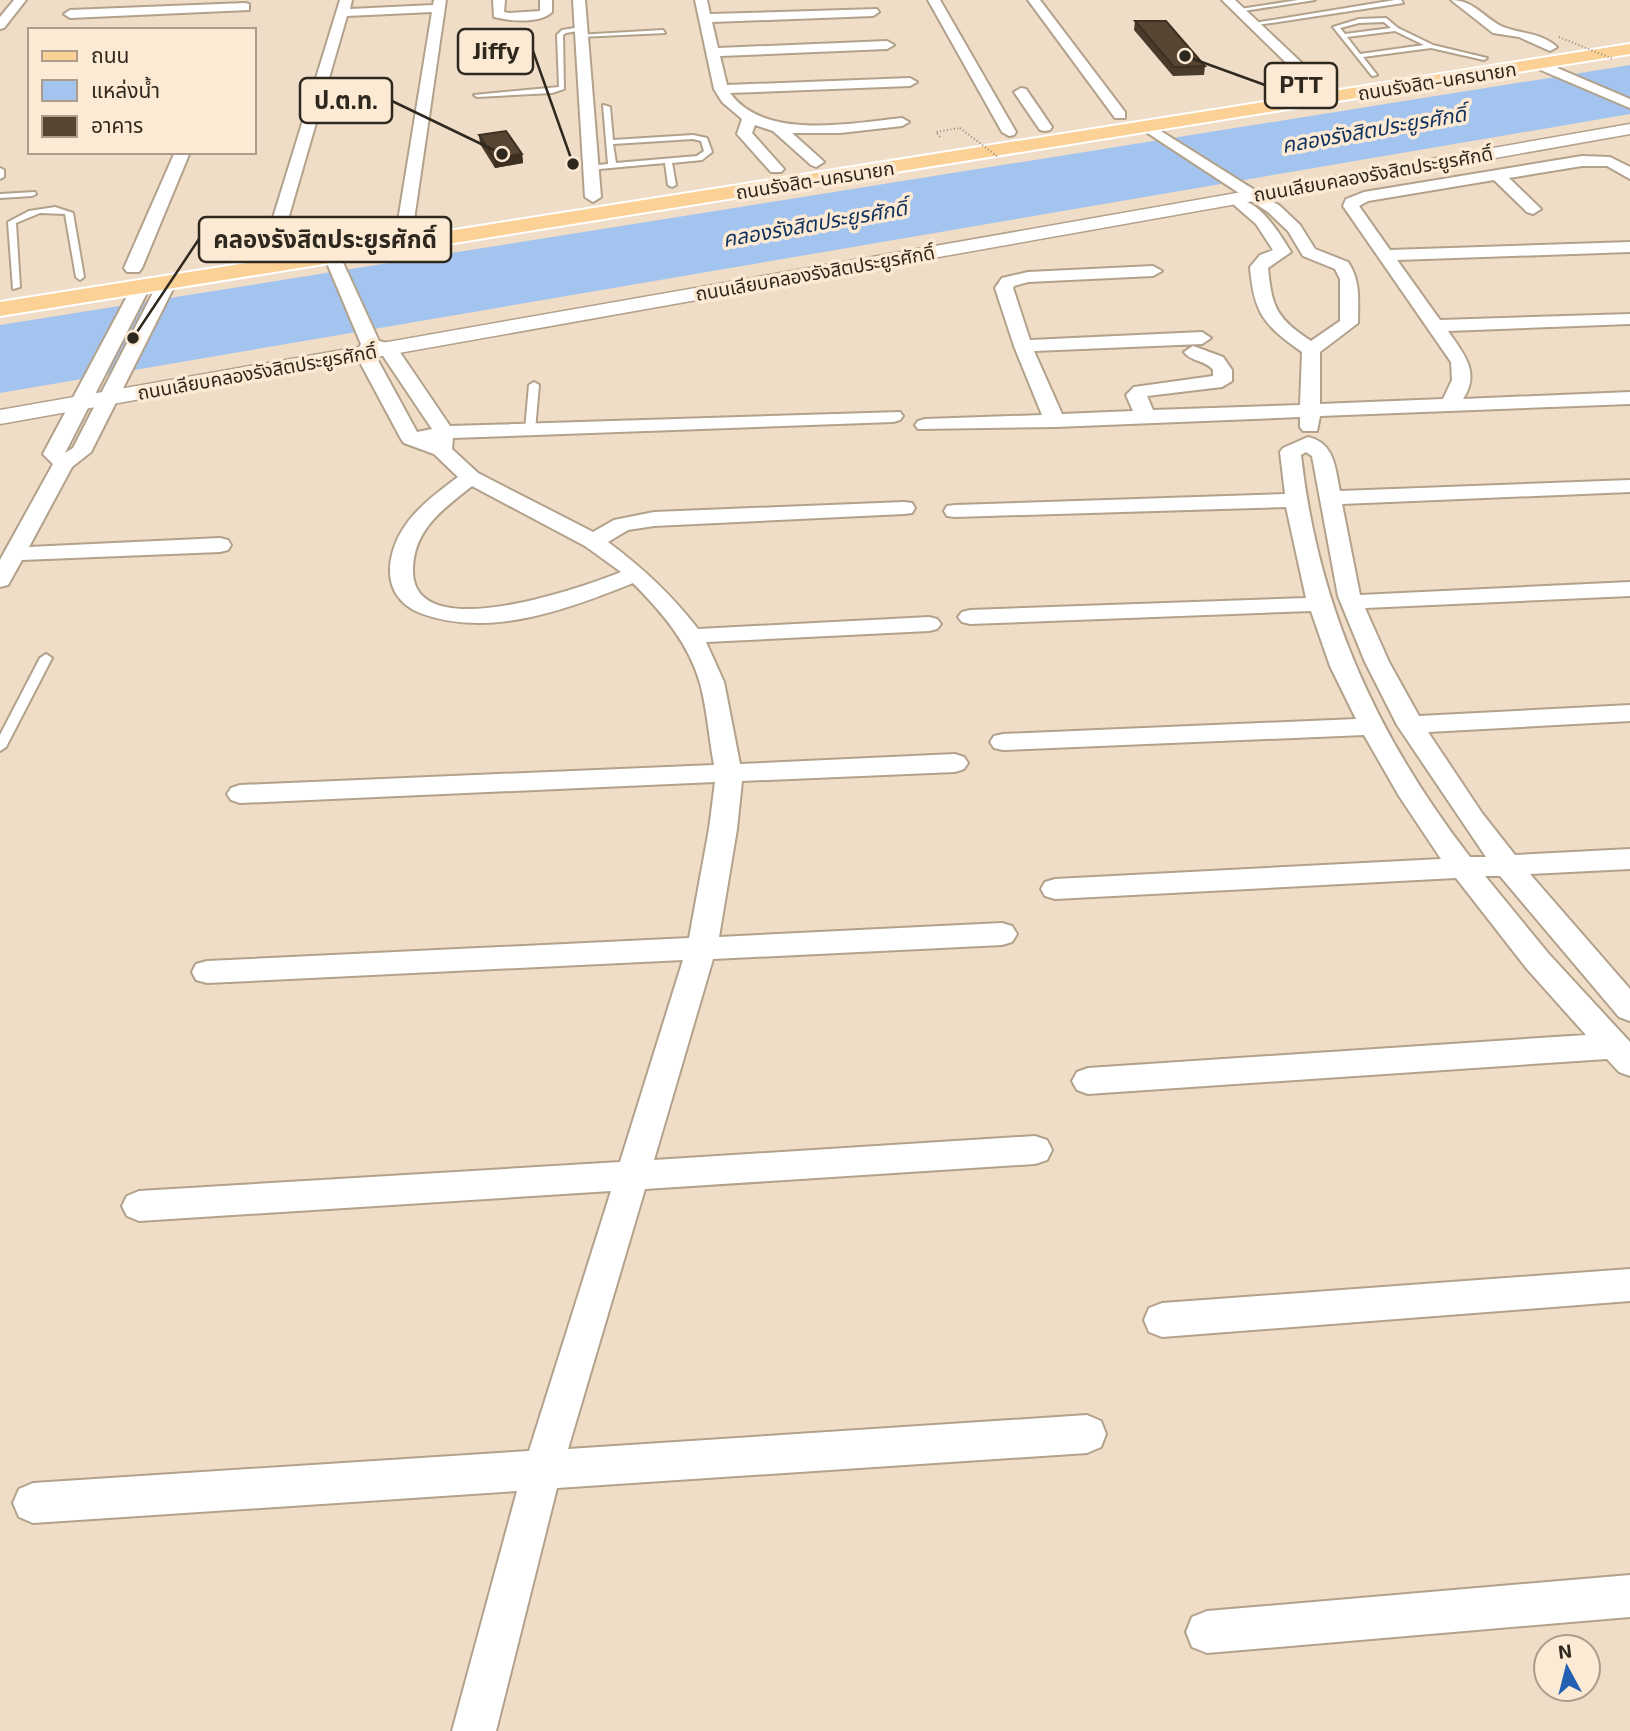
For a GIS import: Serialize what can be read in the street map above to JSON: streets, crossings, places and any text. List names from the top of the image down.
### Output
{
  "streets": {
    "main road": ["ถนนรังสิต-นครนายก"],
    "street": ["ถนนเลียบคลองรังสิตประยูรศักดิ์"]
  },
  "water": ["คลองรังสิตประยูรศักดิ์"],
  "places": [
    "PTT",
    "ป.ต.ท.",
    "Jiffy",
    "คลองรังสิตประยูรศักดิ์"
  ],
  "legend": ["ถนน", "แหล่งน้ำ", "อาคาร"],
  "north": "top"
}
